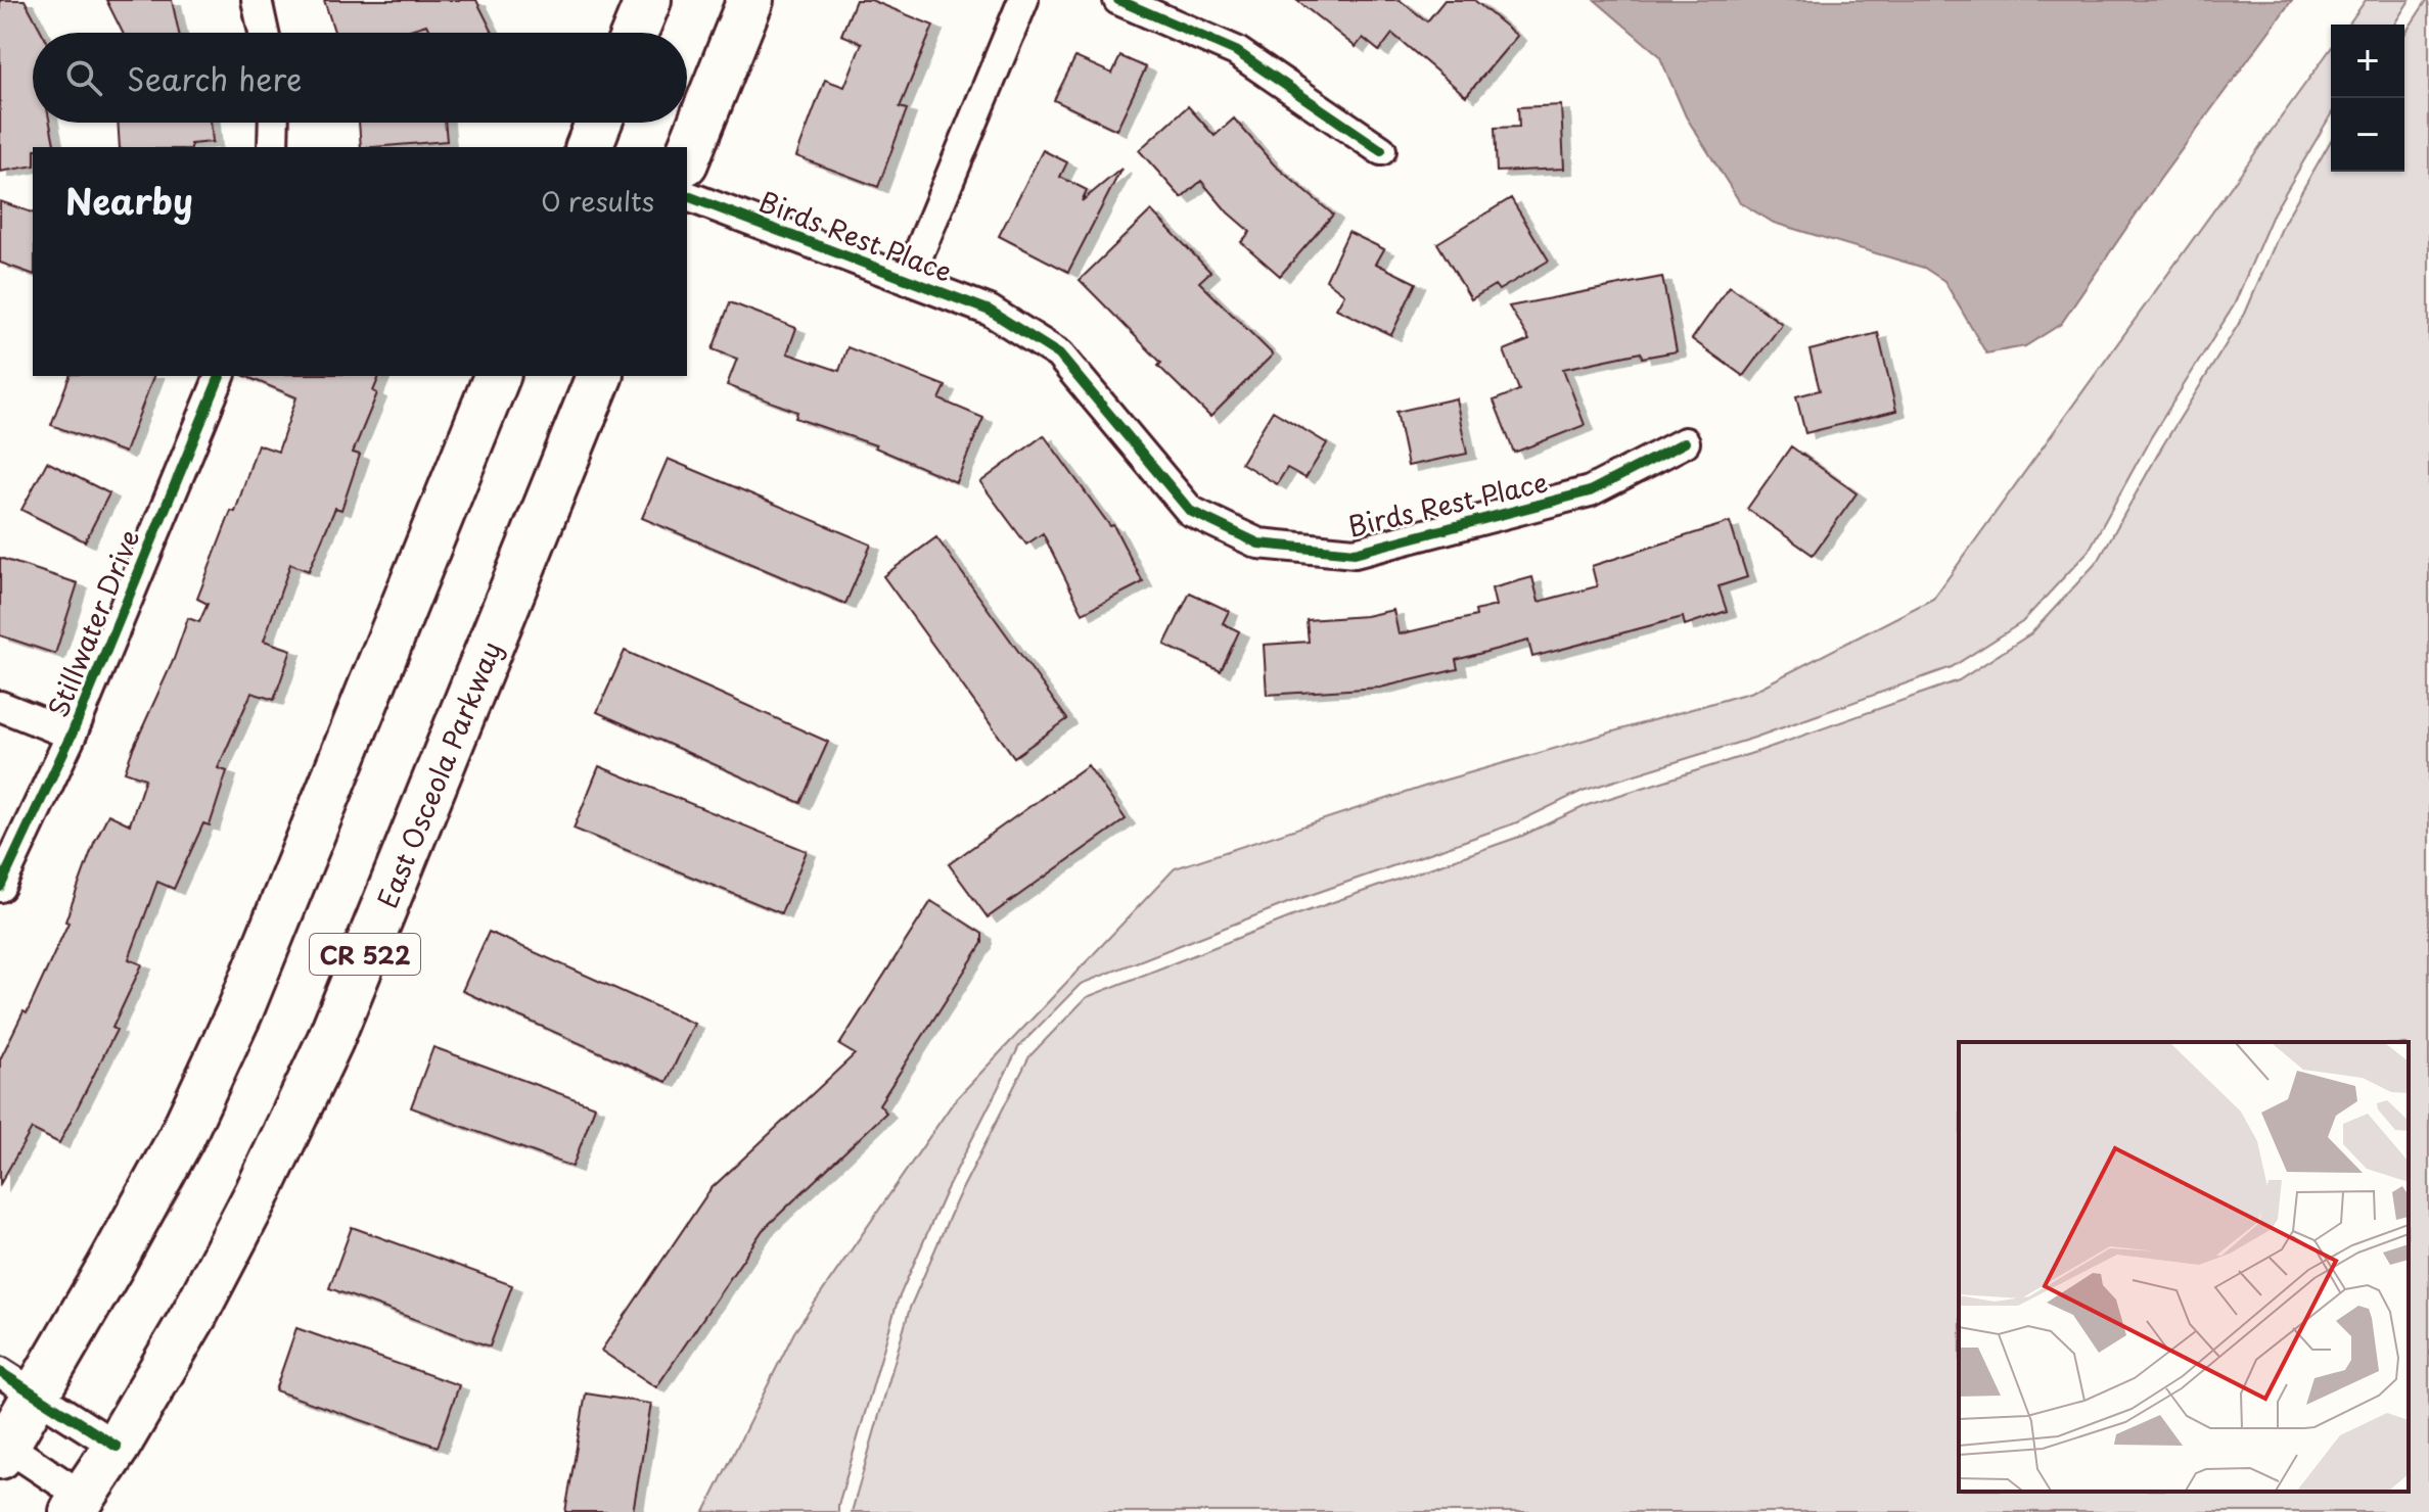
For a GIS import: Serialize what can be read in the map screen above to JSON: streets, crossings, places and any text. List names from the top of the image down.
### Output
{
  "streets": {
    "main road": ["East Osceola Parkway", "CR 522"],
    "street": ["Birds Rest Place", "Stillwater Drive"]
  },
  "page": {
    "map_buttons": ["+", "−"],
    "search": "Search here",
    "heading": ["Nearby", "0 results"]
  }
}
